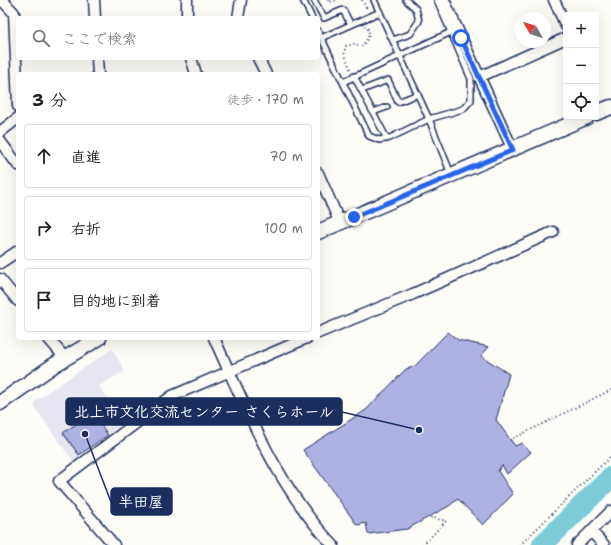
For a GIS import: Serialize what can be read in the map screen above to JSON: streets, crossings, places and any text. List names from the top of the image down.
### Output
{
  "places": ["北上市文化交流センター さくらホール", "半田屋"],
  "north": "top left",
  "page": {
    "map_buttons": ["+", "−"],
    "search": "ここで検索",
    "heading": ["3 分", "徒歩 · 170 m"],
    "list": [
      ["直進", "70 m"],
      ["右折", "100 m"],
      "目的地に到着"
    ]
  }
}
